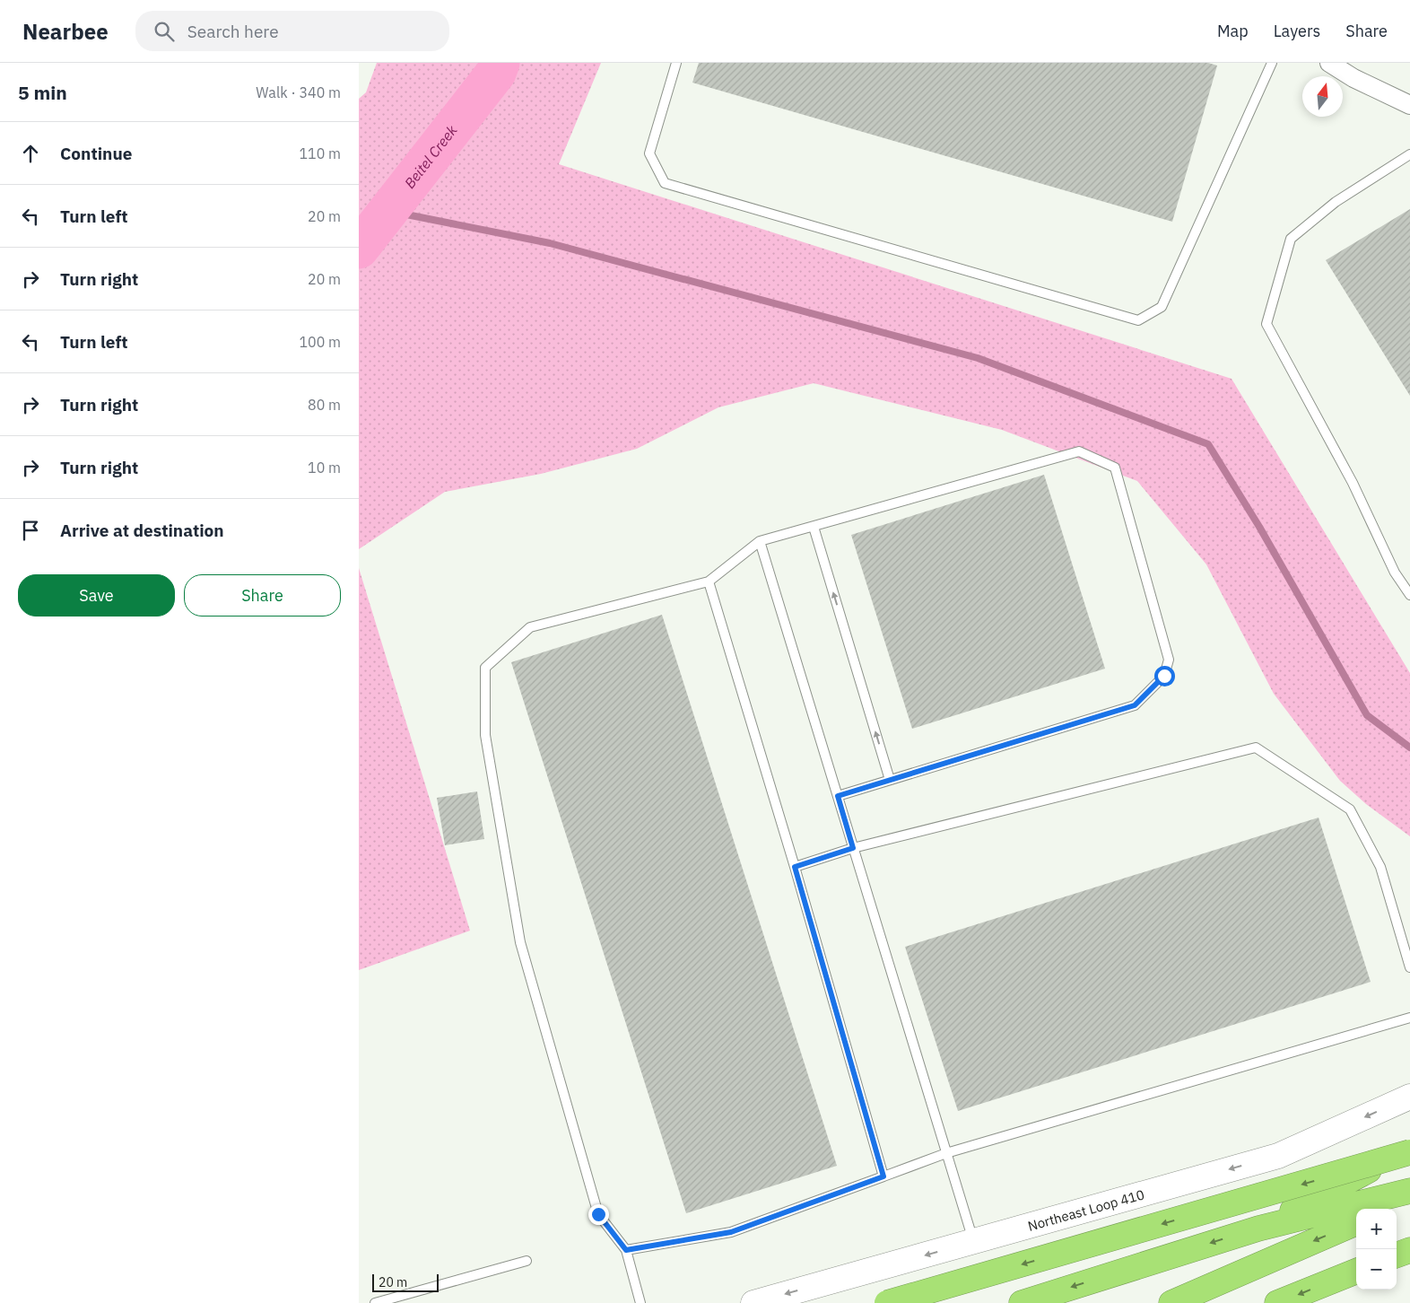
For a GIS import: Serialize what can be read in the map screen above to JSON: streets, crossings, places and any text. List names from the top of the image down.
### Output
{
  "streets": {
    "main road": ["Northeast Loop 410"]
  },
  "one_way": ["Northeast Loop 410"],
  "water": ["Beitel Creek"],
  "scale_bar": "20 m",
  "north": "top",
  "page": {
    "header": "Nearbee",
    "search": "Search here",
    "nav": ["Map", "Layers", "Share"],
    "heading": ["5 min", "Walk · 340 m"],
    "list": [
      ["Continue", "110 m"],
      ["Turn left", "20 m"],
      ["Turn right", "20 m"],
      ["Turn left", "100 m"],
      ["Turn right", "80 m"],
      ["Turn right", "10 m"],
      "Arrive at destination"
    ],
    "buttons": ["Save", "Share"],
    "map_buttons": ["+", "−"],
    "scale": "20 m"
  }
}
